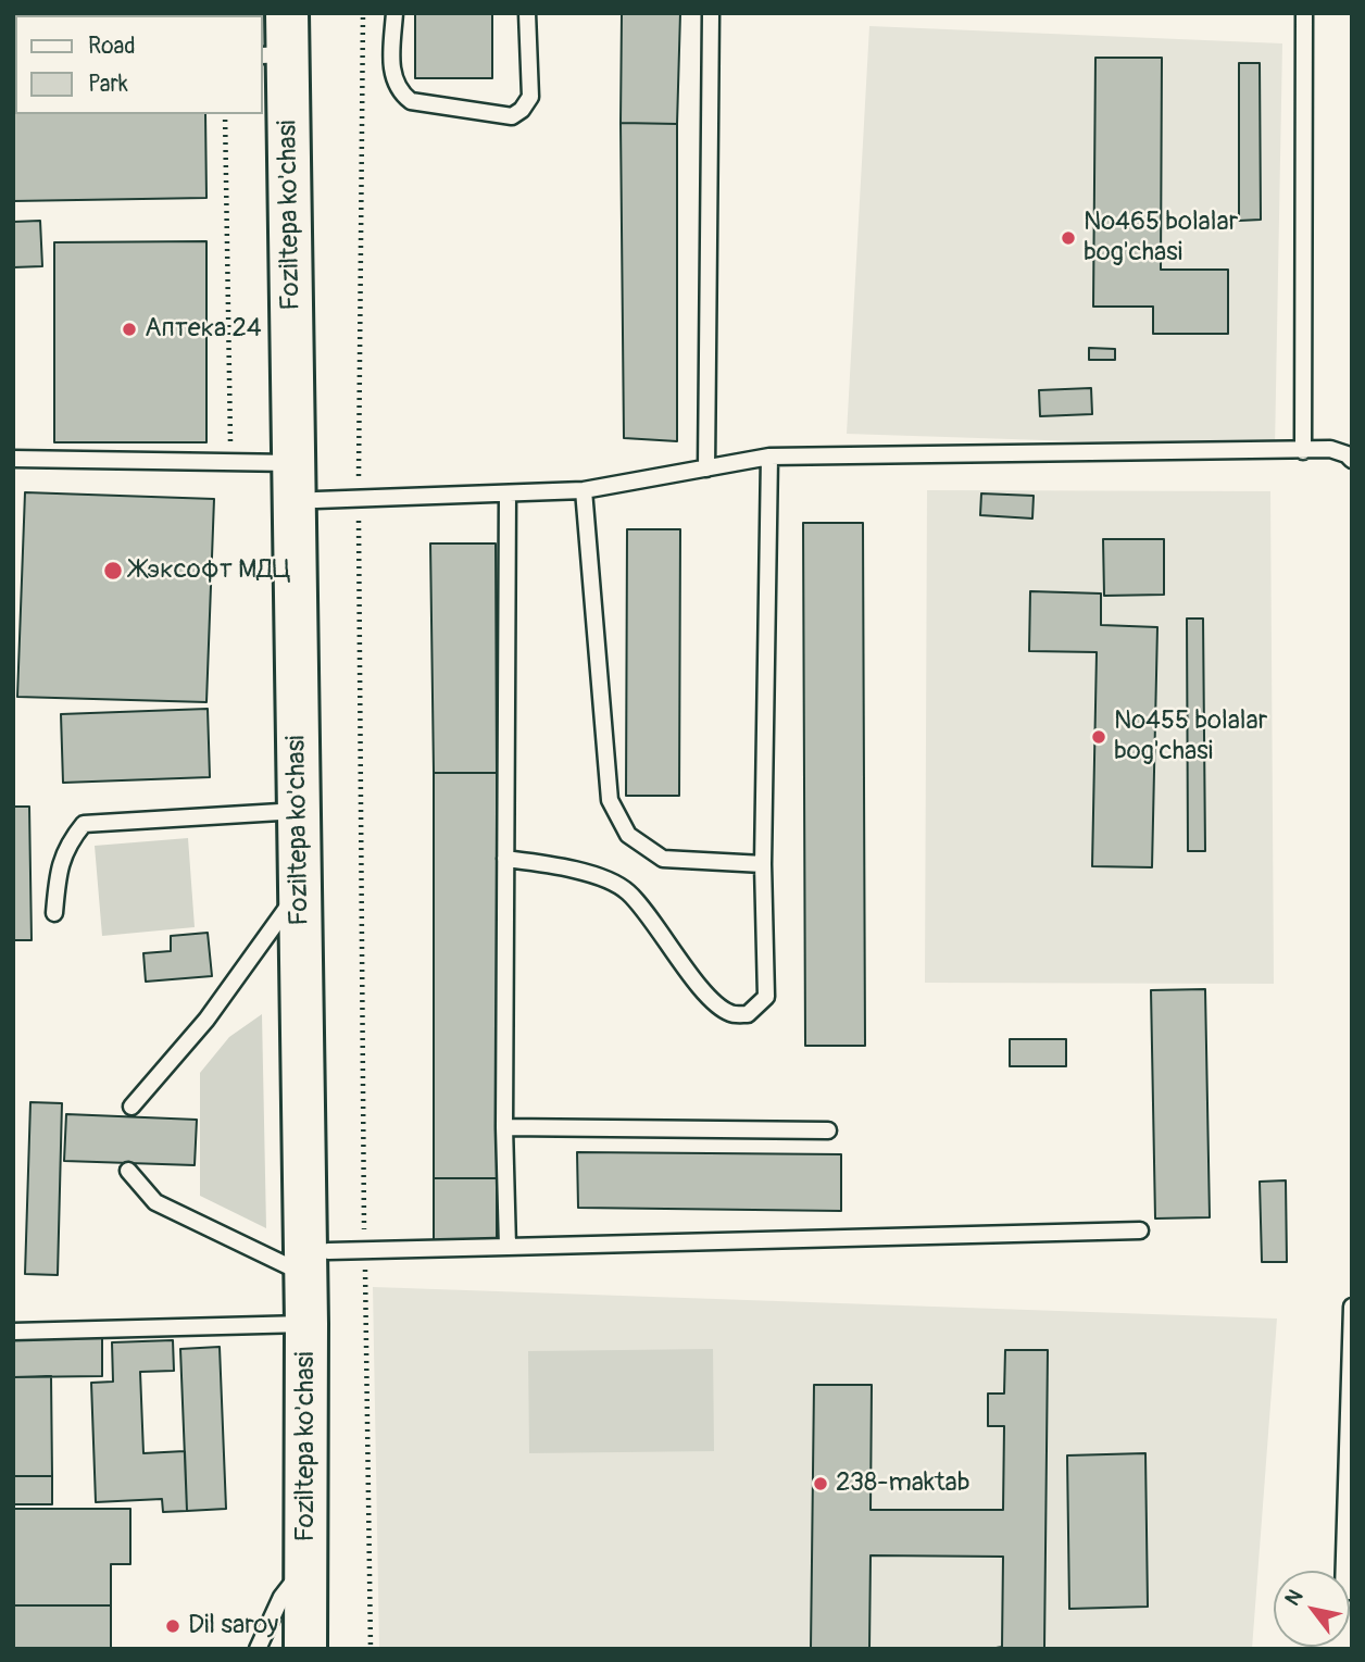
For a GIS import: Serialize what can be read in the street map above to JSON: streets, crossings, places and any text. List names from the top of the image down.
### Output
{
  "streets": {
    "main road": ["Foziltepa ko'chasi"]
  },
  "places": [
    "№465 bolalar bog'chasi",
    "Аптека 24",
    "Жэксофт МДЦ",
    "№455 bolalar bog'chasi",
    "238-maktab",
    "Dil saroy"
  ],
  "legend": ["Road", "Park"],
  "north": "top left"
}
